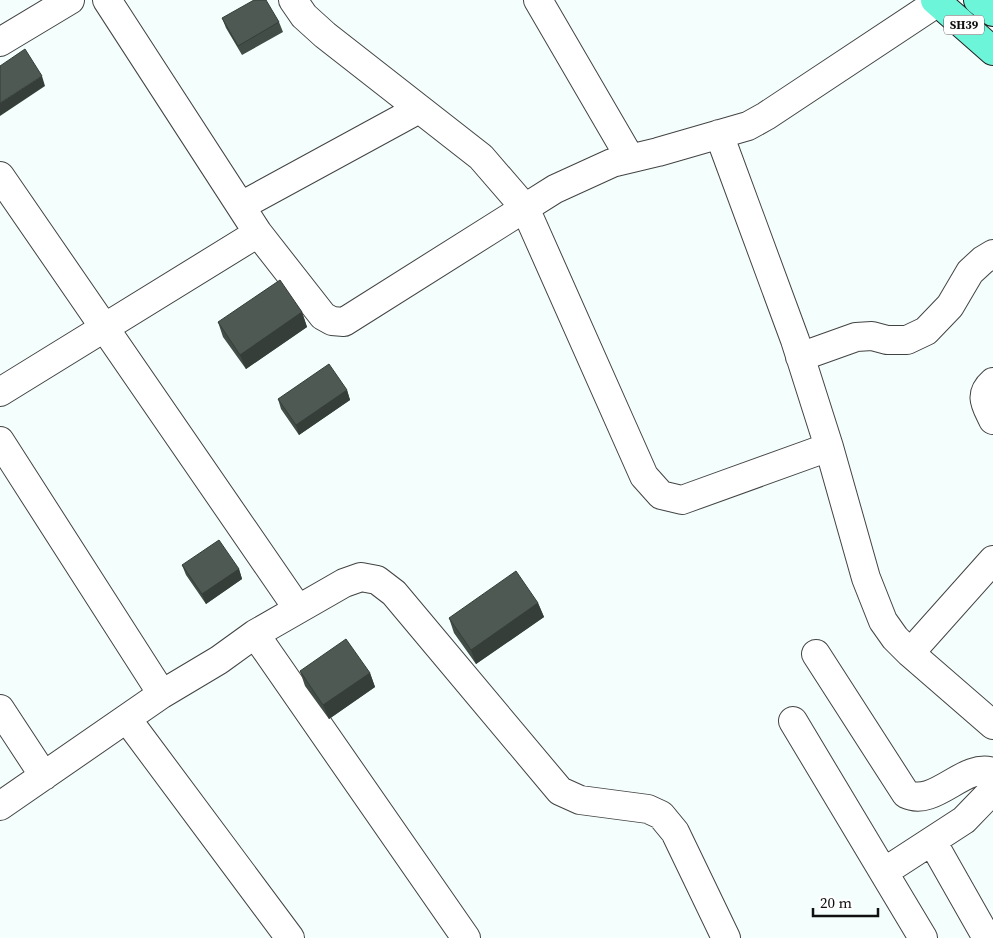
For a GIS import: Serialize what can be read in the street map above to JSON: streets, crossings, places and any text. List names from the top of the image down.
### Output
{
  "streets": {
    "main road": ["SH39"]
  },
  "scale_bar": "20 m"
}
